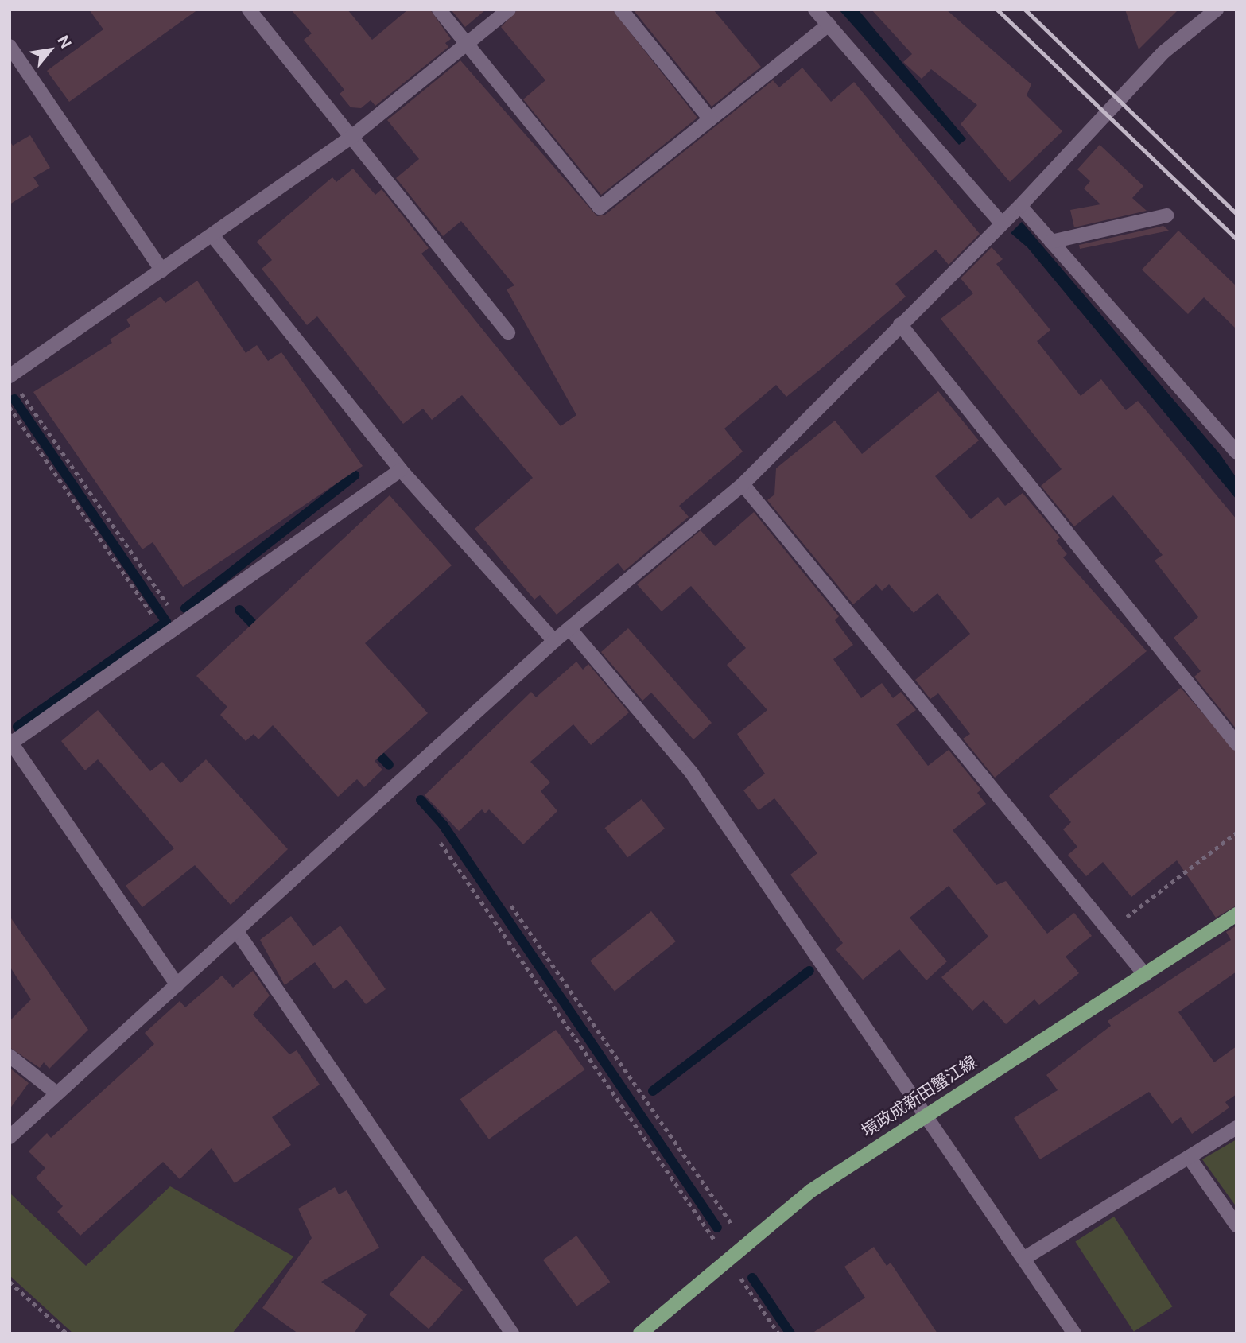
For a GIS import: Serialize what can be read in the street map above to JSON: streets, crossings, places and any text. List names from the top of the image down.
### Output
{
  "streets": {
    "main road": ["境政成新田蟹江線"]
  },
  "north": "top right"
}
